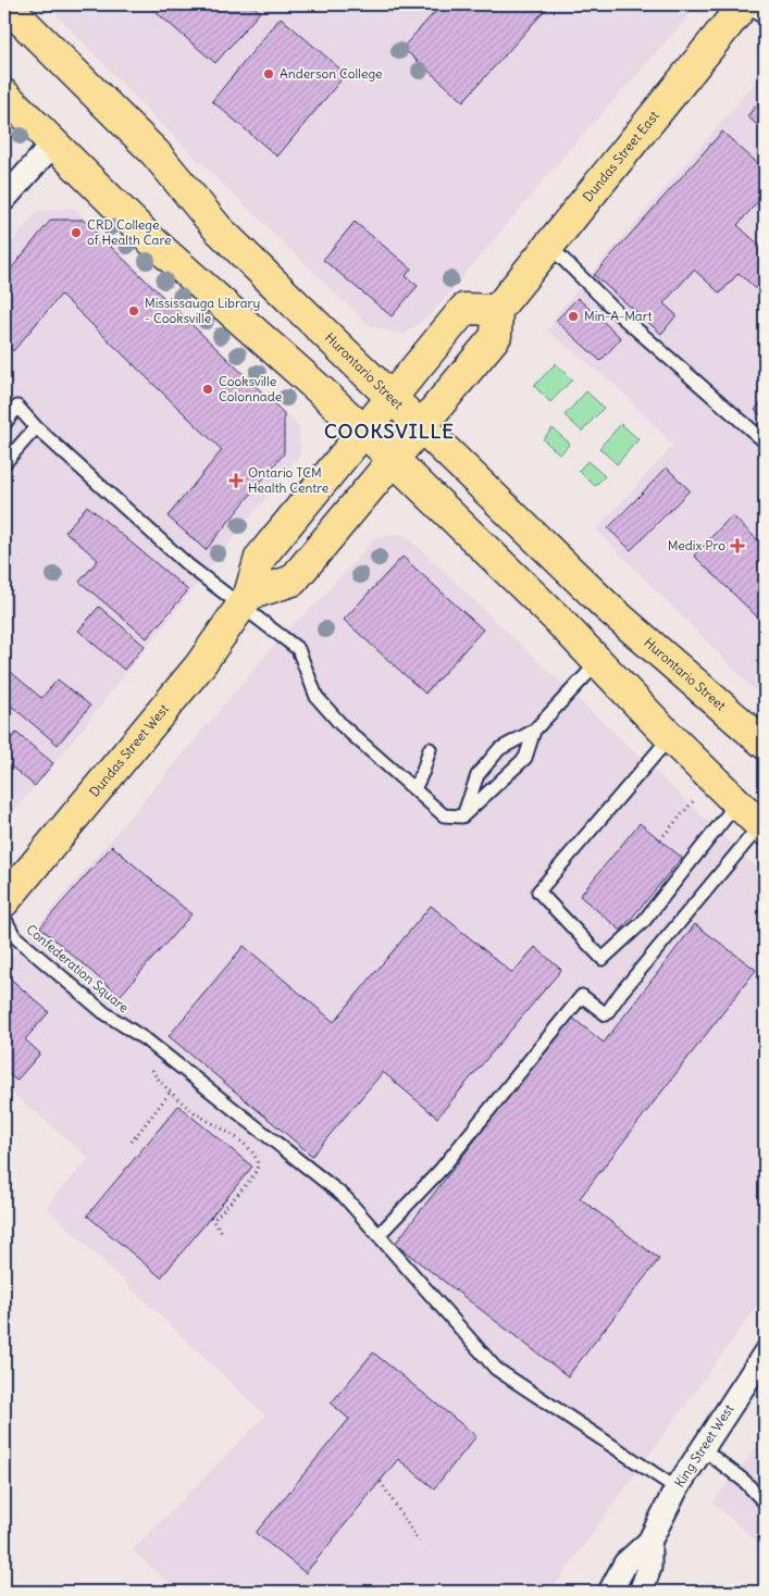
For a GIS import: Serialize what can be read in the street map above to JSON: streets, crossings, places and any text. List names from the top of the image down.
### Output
{
  "streets": {
    "main road": ["Dundas Street East", "Hurontario Street", "Dundas Street West"],
    "street": ["King Street West"],
    "lane": ["Confederation Square"]
  },
  "crossings": [
    ["Hurontario Street", "Dundas Street West"],
    ["Confederation Square", "King Street West"]
  ],
  "districts": ["COOKSVILLE"],
  "places": {
    "other": [
      "Anderson College",
      "CRD College of Health Care",
      "Mississauga Library - Cooksville",
      "Min-A-Mart",
      "Cooksville Colonnade"
    ],
    "health": ["Ontario TCM Health Centre", "Medix Pro"]
  }
}
